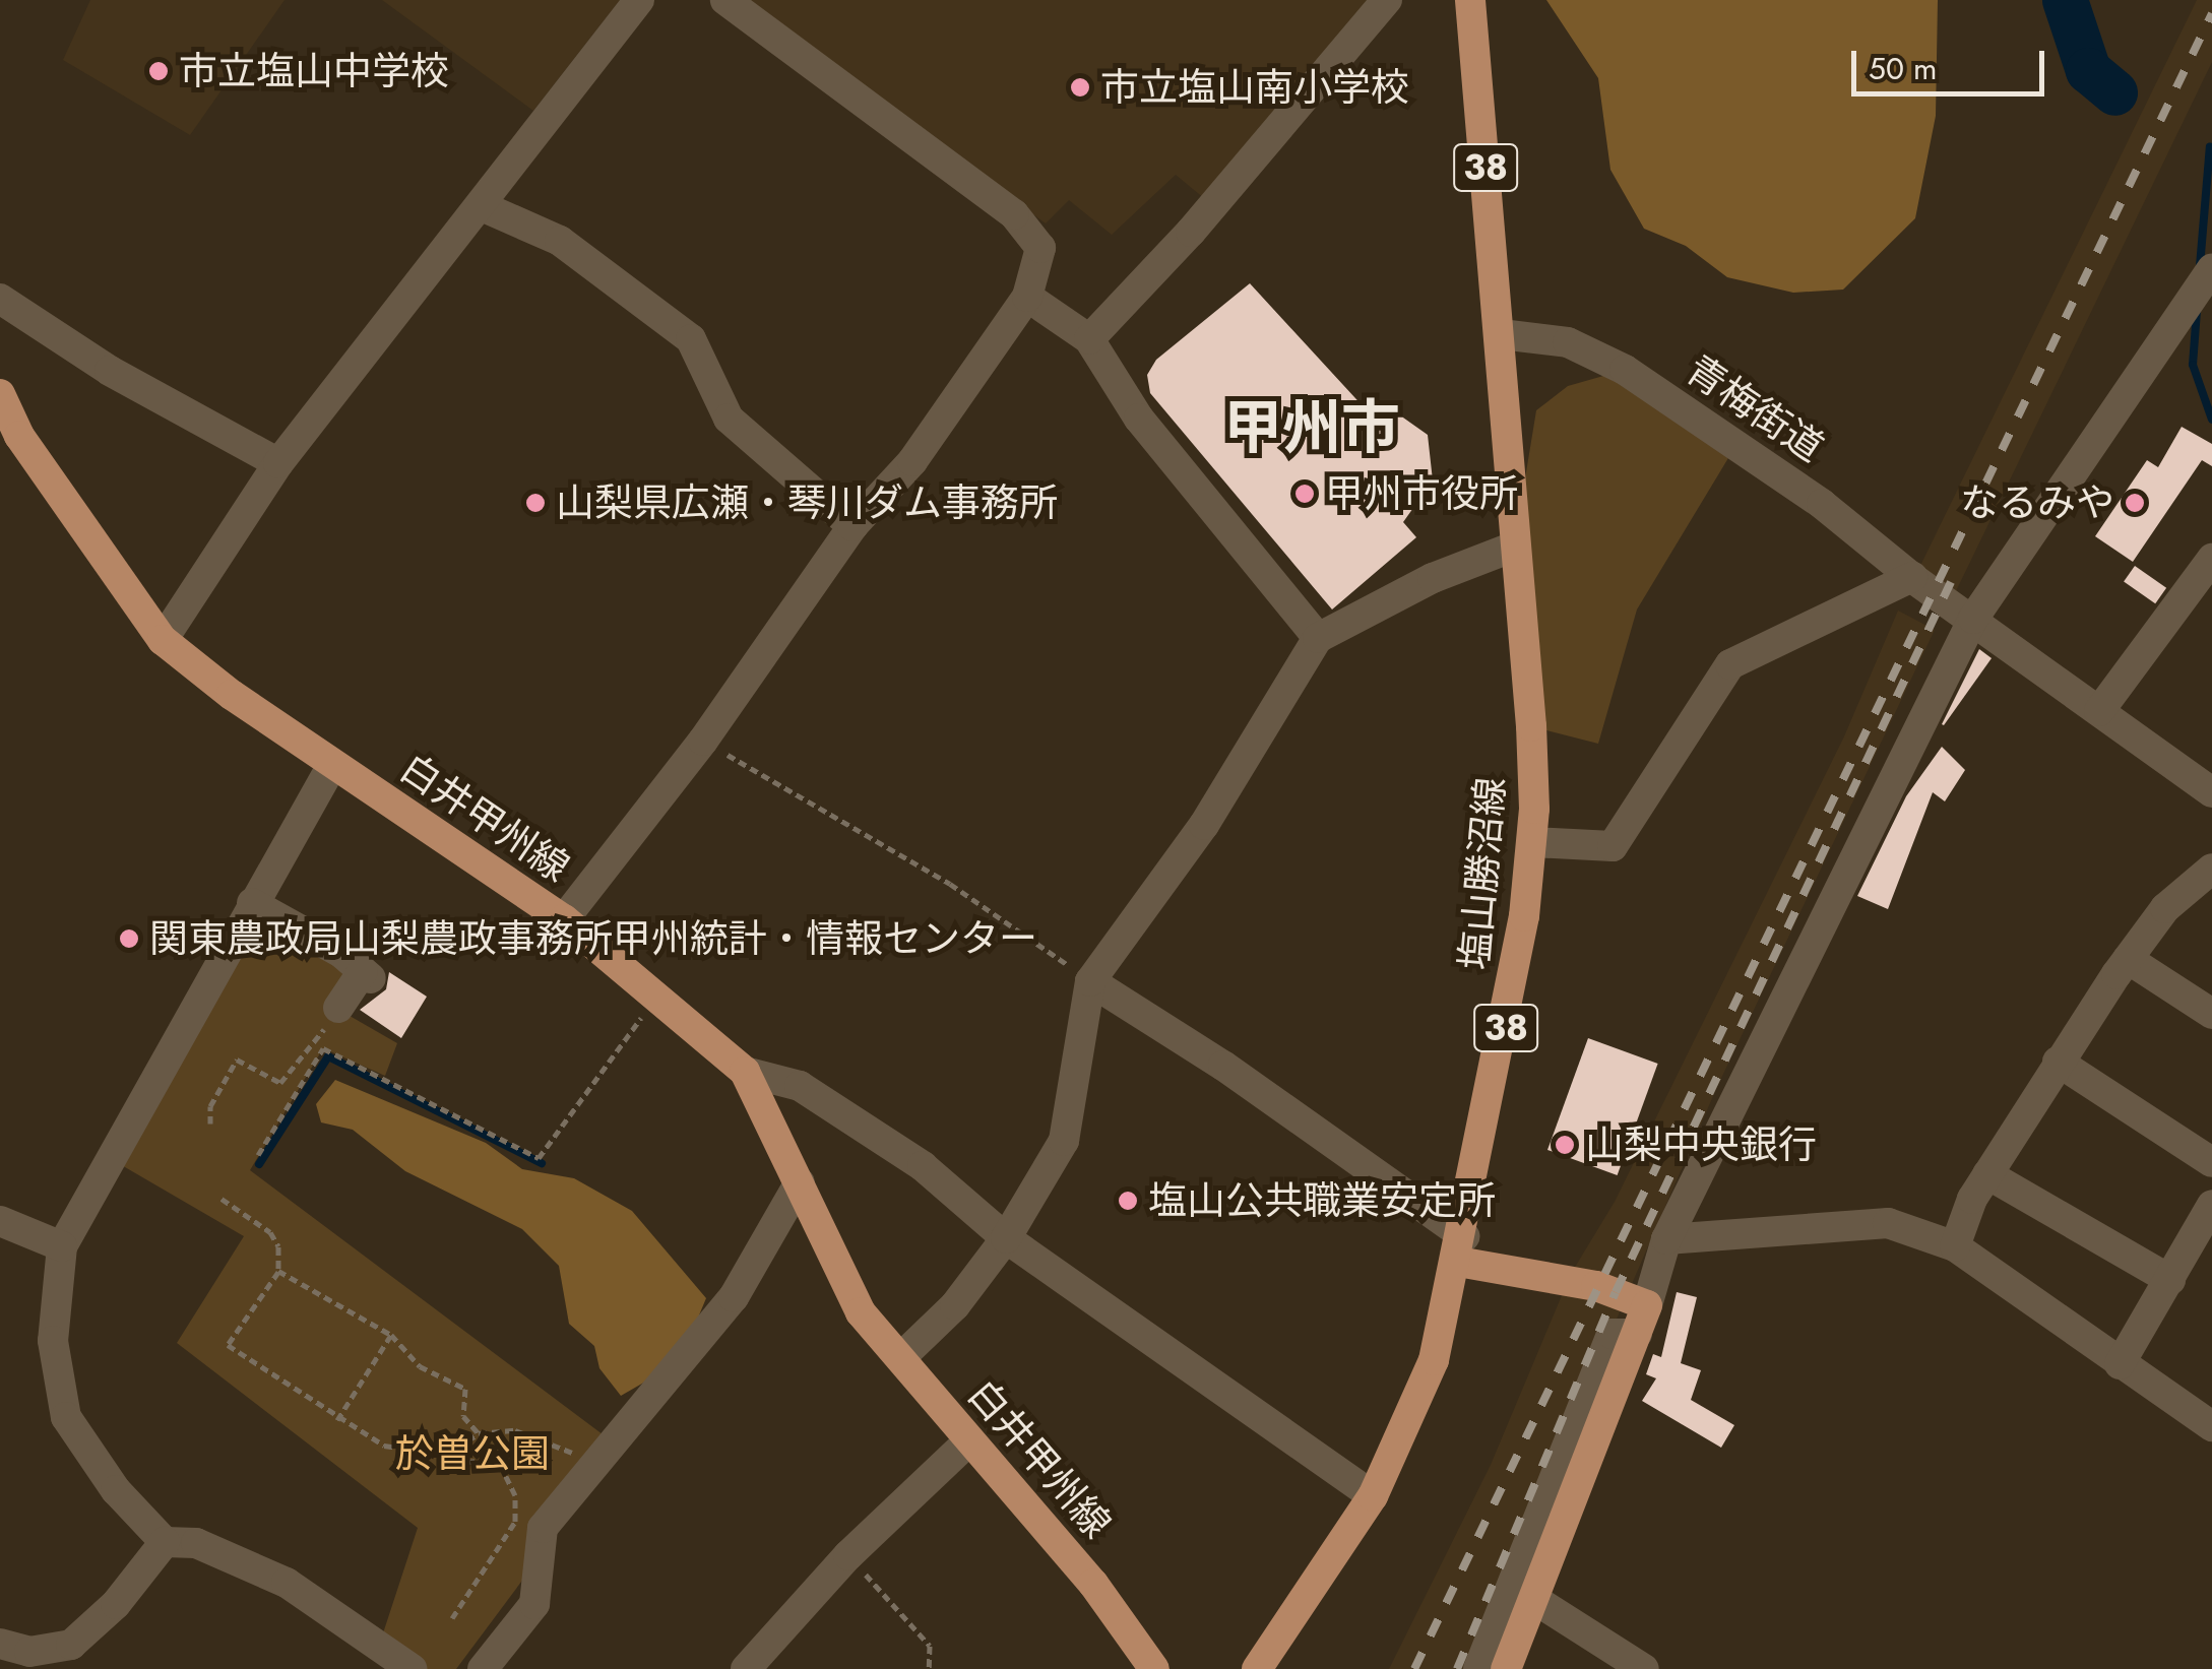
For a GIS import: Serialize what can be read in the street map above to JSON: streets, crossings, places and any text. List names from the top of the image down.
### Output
{
  "streets": {
    "main road": ["38", "白井甲州線", "塩山勝沼線"],
    "street": ["青梅街道"]
  },
  "crossings": [
    ["38", "青梅街道"],
    ["38", "塩山勝沼線"],
    ["青梅街道", "塩山勝沼線"]
  ],
  "districts": ["甲州市"],
  "parks": ["於曽公園"],
  "places": [
    "市立塩山中学校",
    "市立塩山南小学校",
    "甲州市役所",
    "山梨県広瀬・琴川ダム事務所",
    "なるみや",
    "関東農政局山梨農政事務所甲州統計・情報センター",
    "山梨中央銀行",
    "塩山公共職業安定所"
  ],
  "scale_bar": "50 m"
}
